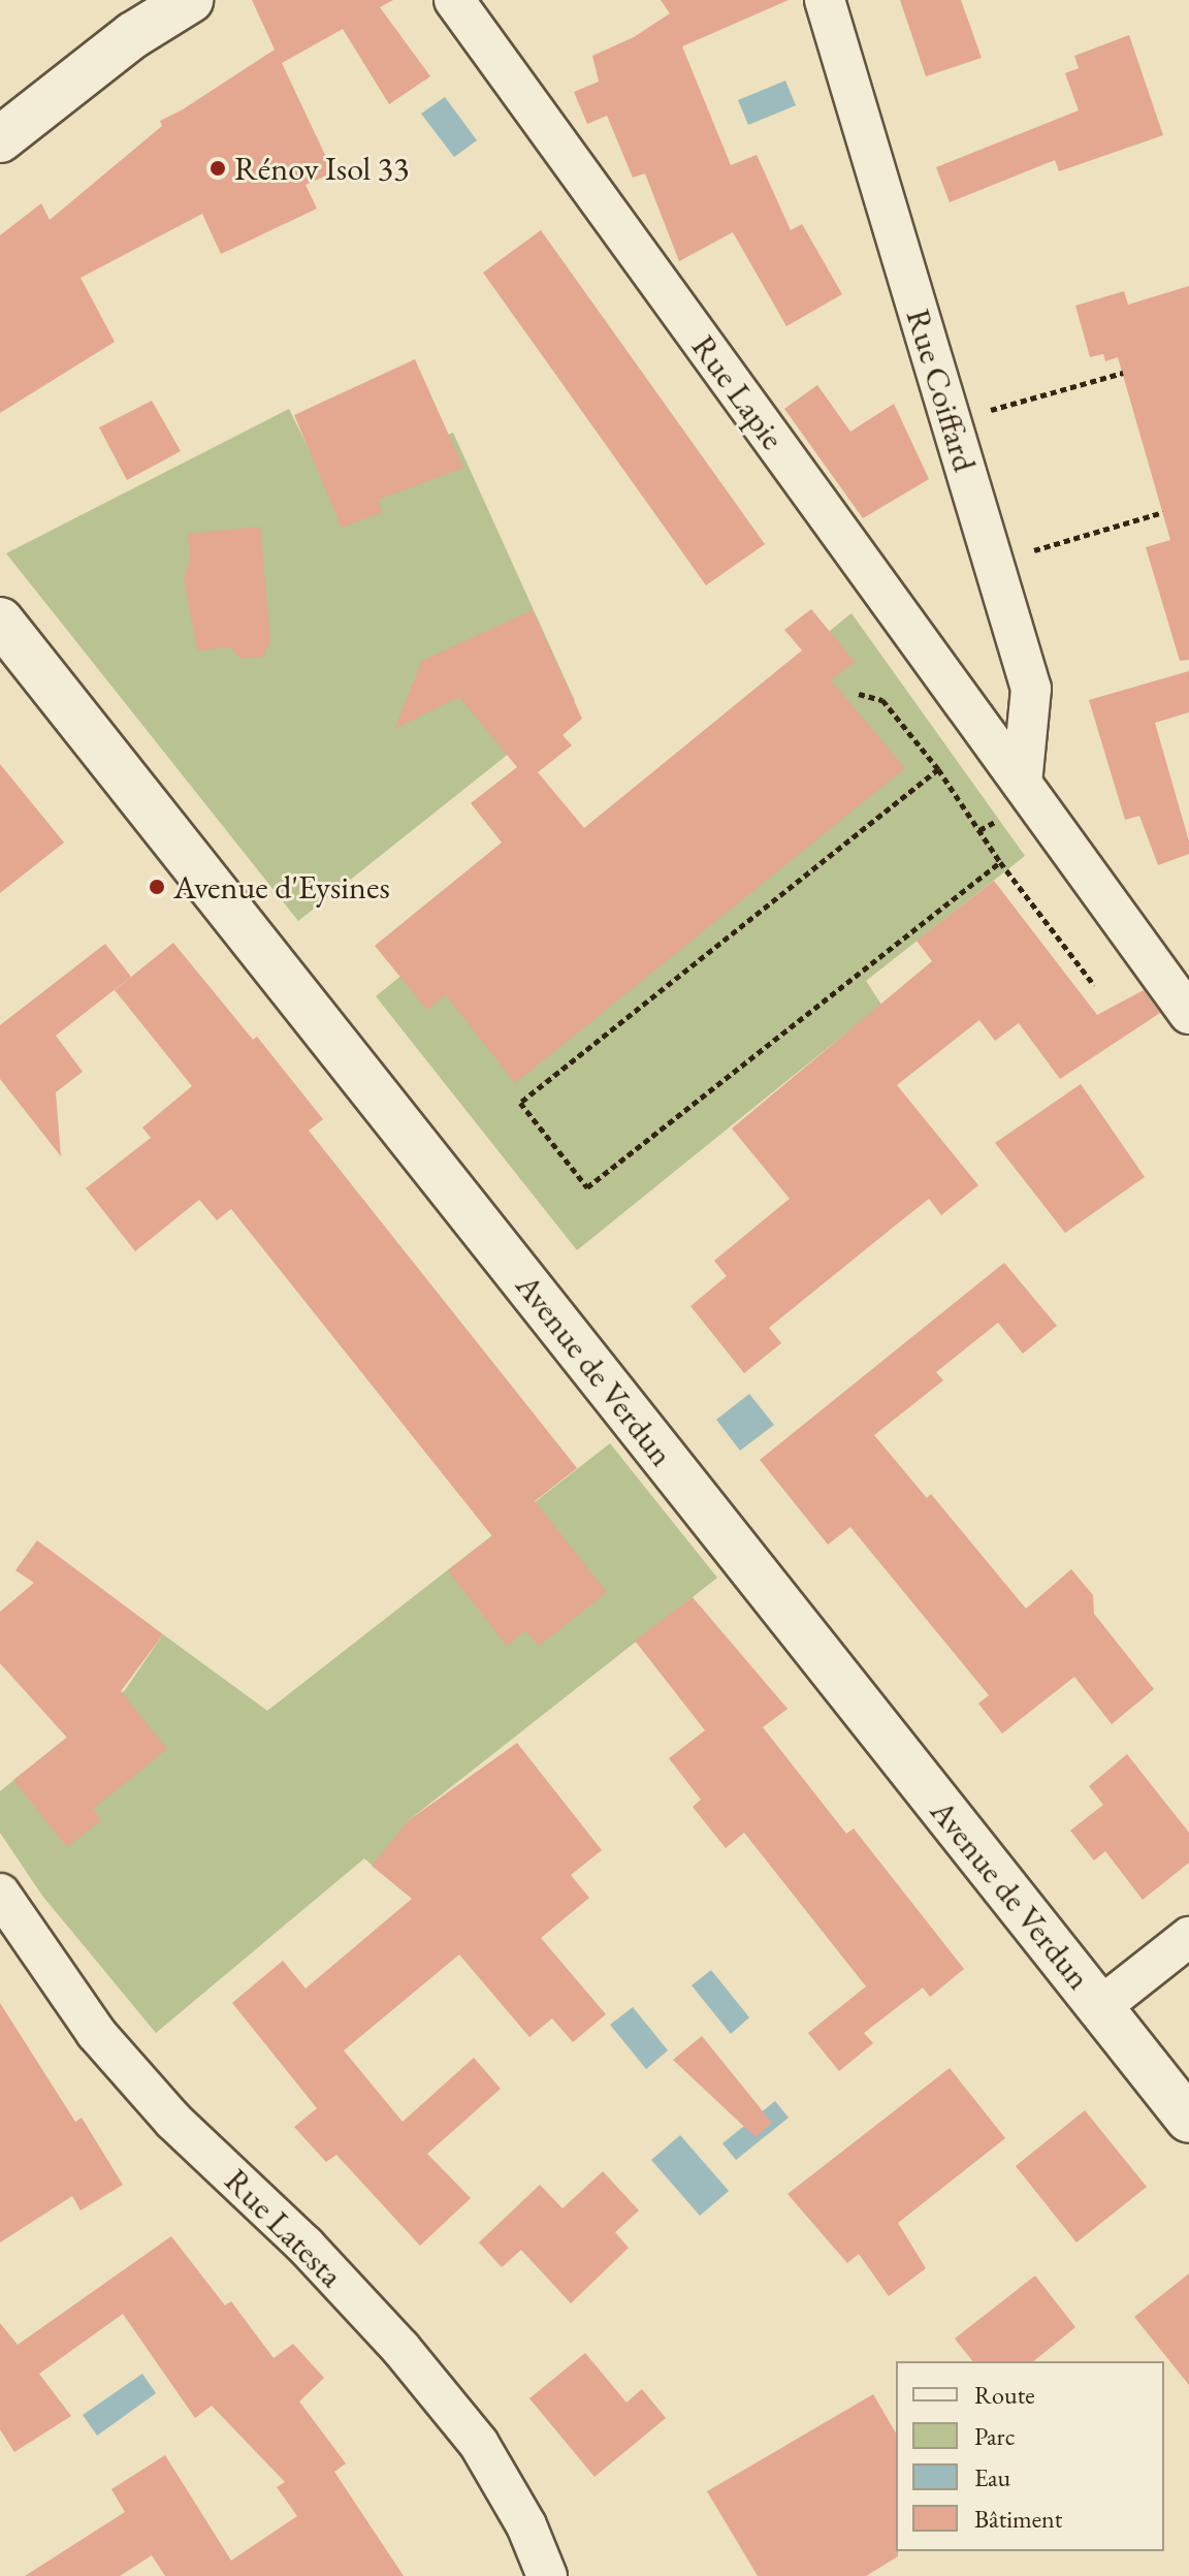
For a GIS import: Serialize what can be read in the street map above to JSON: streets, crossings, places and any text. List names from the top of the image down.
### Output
{
  "streets": {
    "street": [
      "Rue Coiffard",
      "Rue Lapie",
      "Avenue de Verdun",
      "Rue Latesta"
    ]
  },
  "crossings": [
    ["Rue Coiffard", "Rue Lapie"]
  ],
  "places": ["Rénov Isol 33", "Avenue d'Eysines"],
  "legend": [
    "Route",
    "Parc",
    "Eau",
    "Bâtiment"
  ]
}
